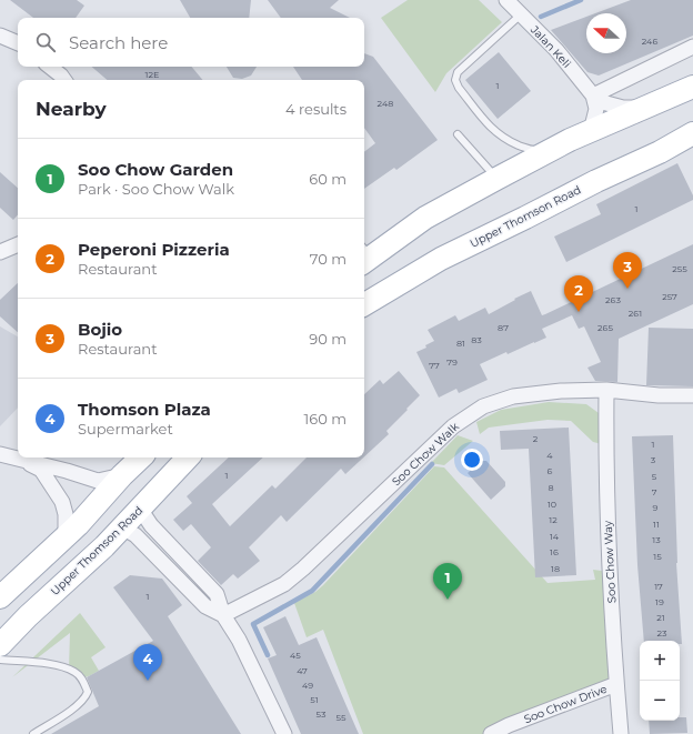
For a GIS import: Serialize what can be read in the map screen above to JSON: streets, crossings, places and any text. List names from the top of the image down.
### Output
{
  "streets": {
    "main road": ["Upper Thomson Road"],
    "street": [
      "Jalan Keli",
      "Soo Chow Walk",
      "Soo Chow Way",
      "Soo Chow Drive"
    ]
  },
  "crossings": [
    ["Soo Chow Walk", "Soo Chow Way"],
    ["Soo Chow Way", "Soo Chow Drive"]
  ],
  "house_numbers": [
    "246",
    "12E",
    "1",
    "248",
    "1",
    "255",
    "257",
    "263",
    "261",
    "87",
    "265",
    "83",
    "81",
    "79",
    "77",
    "2",
    "1",
    "4",
    "3",
    "6",
    "1",
    "5",
    "8",
    "7",
    "10",
    "9",
    "12",
    "11",
    "14",
    "13",
    "16",
    "15",
    "18",
    "17",
    "1",
    "19",
    "21",
    "23",
    "45",
    "47",
    "49",
    "51",
    "53",
    "55"
  ],
  "north": "left",
  "page": {
    "search": "Search here",
    "heading": ["Nearby", "4 results"],
    "list": [
      {
        "mark": "1",
        "name": "Soo Chow Garden",
        "note": "Park · Soo Chow Walk",
        "value": "60 m"
      },
      {
        "mark": "2",
        "name": "Peperoni Pizzeria",
        "note": "Restaurant",
        "value": "70 m"
      },
      {
        "mark": "3",
        "name": "Bojio",
        "note": "Restaurant",
        "value": "90 m"
      },
      {
        "mark": "4",
        "name": "Thomson Plaza",
        "note": "Supermarket",
        "value": "160 m"
      }
    ],
    "pins": [
      "3",
      "2",
      "1",
      "4"
    ],
    "map_buttons": ["+", "−"]
  }
}
